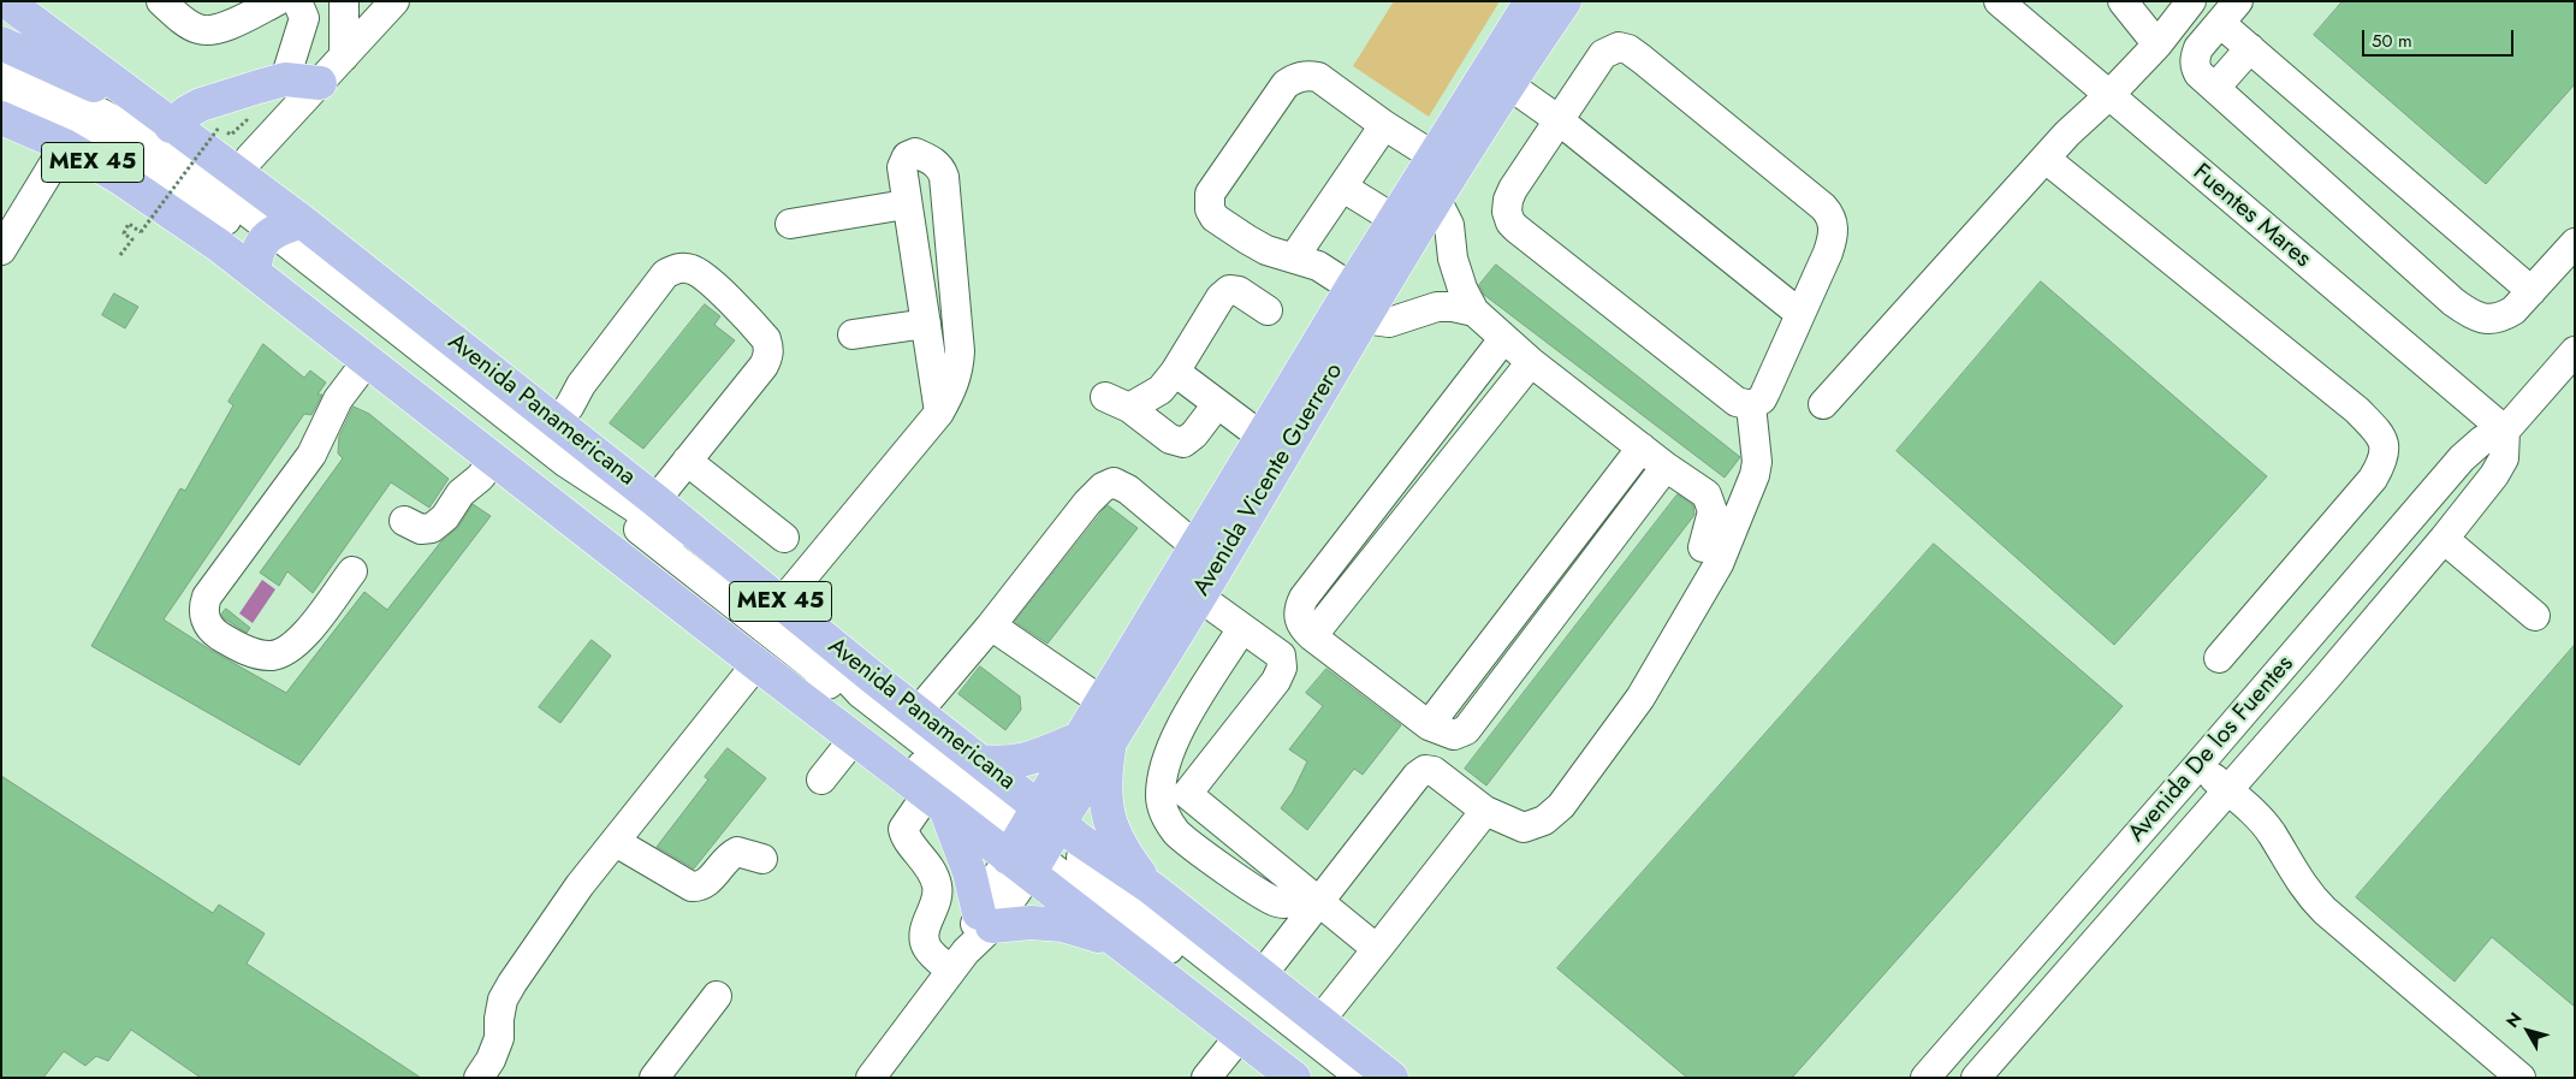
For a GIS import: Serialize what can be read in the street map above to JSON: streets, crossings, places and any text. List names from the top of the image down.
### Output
{
  "streets": {
    "main road": ["MEX 45", "Avenida Panamericana", "Avenida Vicente Guerrero"],
    "street": ["Fuentes Mares", "Avenida De los Fuentes"]
  },
  "crossings": [
    ["MEX 45", "Avenida Panamericana"],
    ["Fuentes Mares", "Avenida De los Fuentes"],
    ["Avenida Panamericana", "Avenida Vicente Guerrero"]
  ],
  "scale_bar": "50 m",
  "north": "top left"
}
